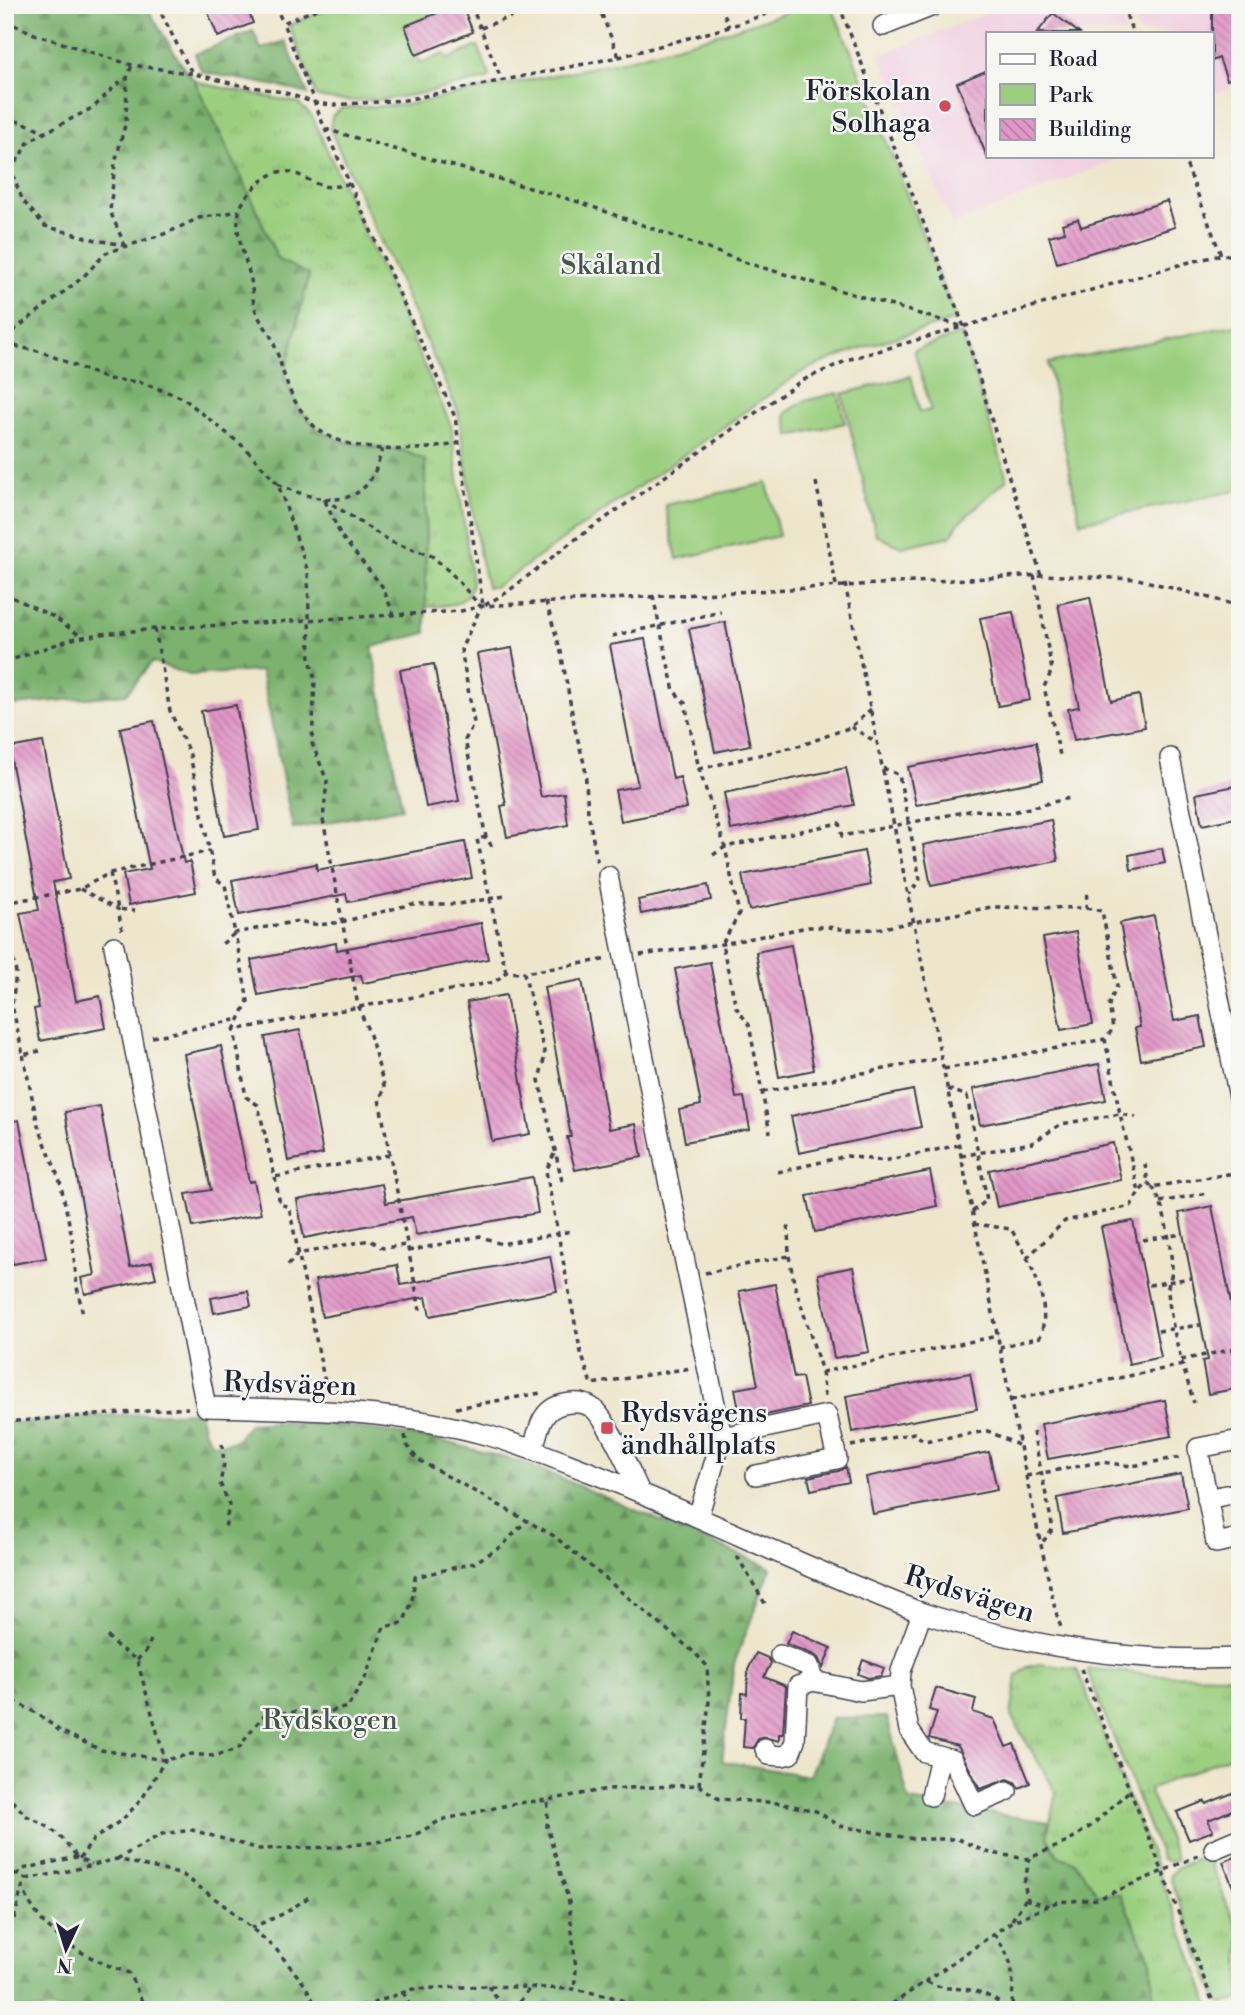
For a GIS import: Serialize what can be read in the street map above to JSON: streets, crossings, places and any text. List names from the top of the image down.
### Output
{
  "streets": {
    "street": ["Rydsvägen"]
  },
  "parks": ["Skåland", "Rydskogen"],
  "places": {
    "other": ["Förskolan Solhaga"],
    "transit": ["Rydsvägens ändhållplats"]
  },
  "legend": ["Road", "Park", "Building"],
  "north": "bottom"
}
